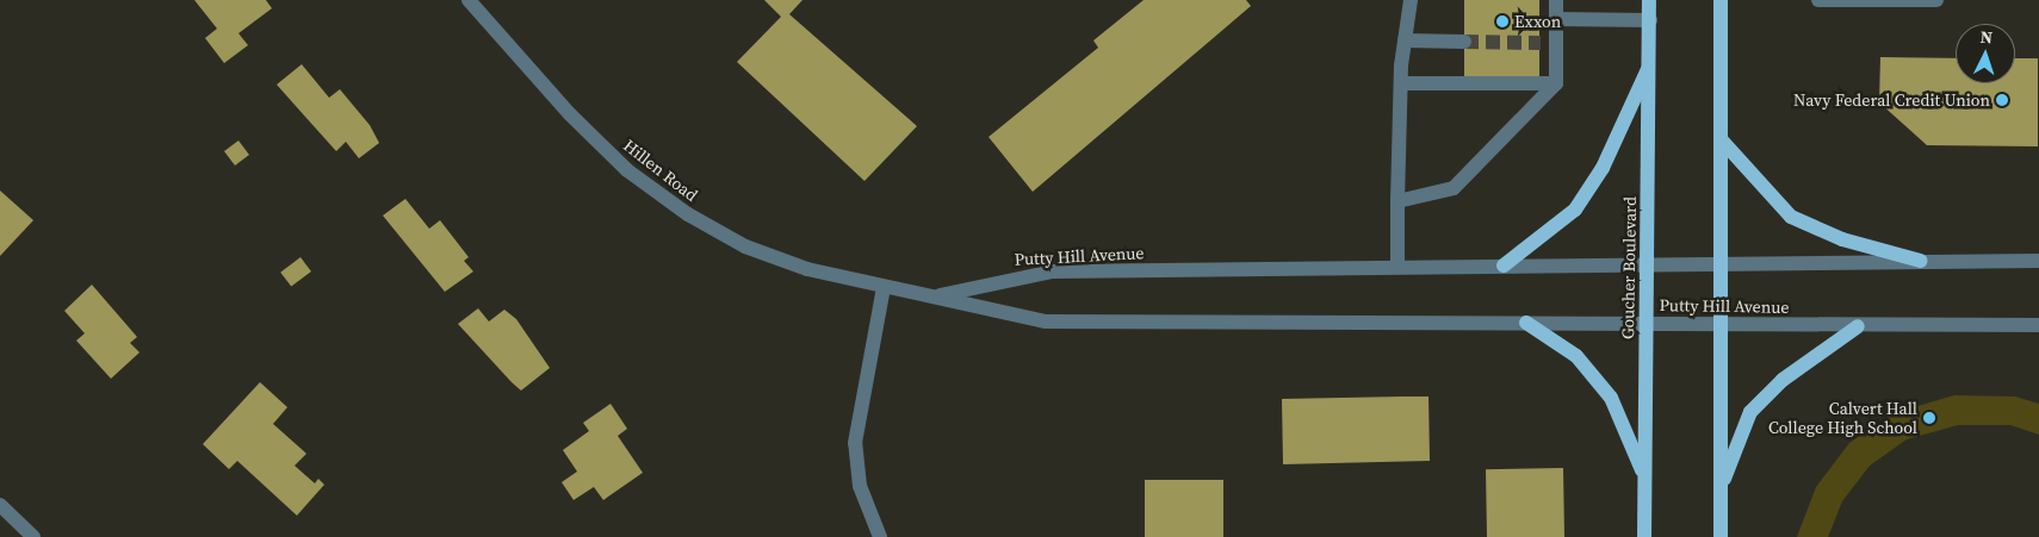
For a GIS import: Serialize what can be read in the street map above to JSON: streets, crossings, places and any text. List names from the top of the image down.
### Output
{
  "streets": {
    "main road": ["Goucher Boulevard"],
    "street": ["Hillen Road", "Putty Hill Avenue"]
  },
  "crossings": [
    ["Hillen Road", "Putty Hill Avenue"],
    ["Putty Hill Avenue", "Goucher Boulevard"]
  ],
  "places": ["Exxon", "Navy Federal Credit Union", "Calvert Hall College High School"],
  "north": "top"
}
